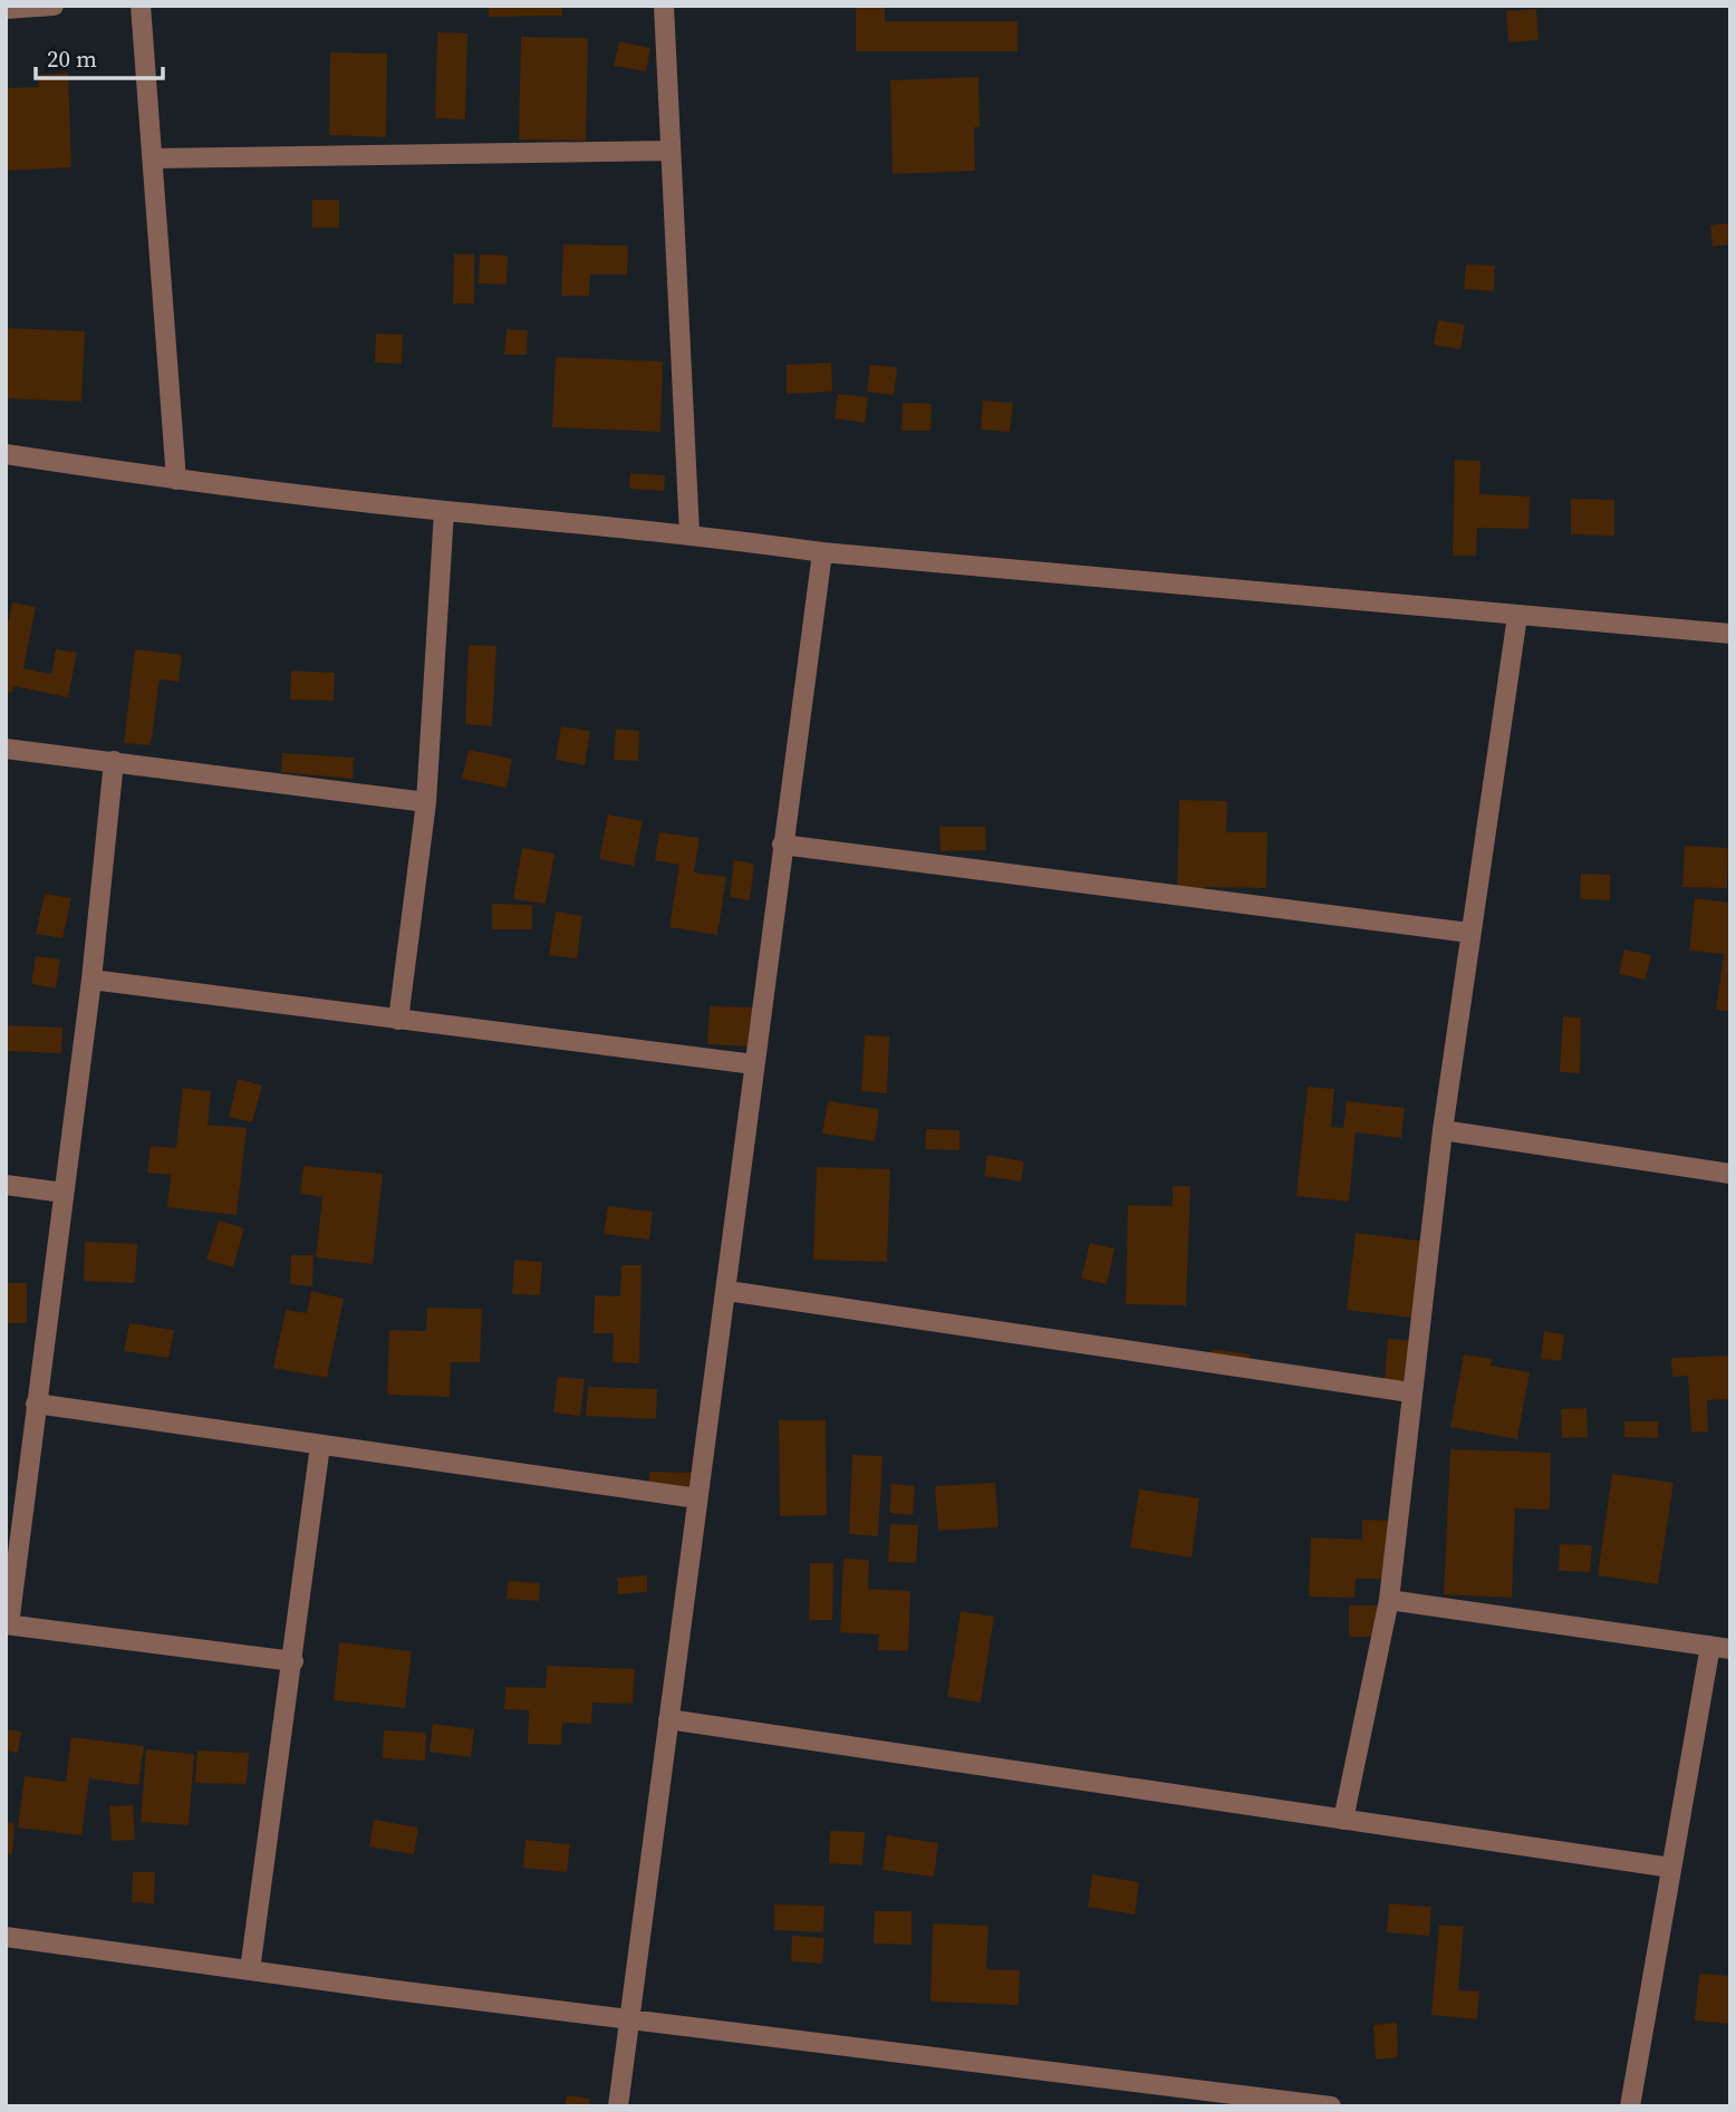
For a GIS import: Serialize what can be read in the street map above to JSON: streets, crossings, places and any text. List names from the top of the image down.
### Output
{
  "scale_bar": "20 m"
}
